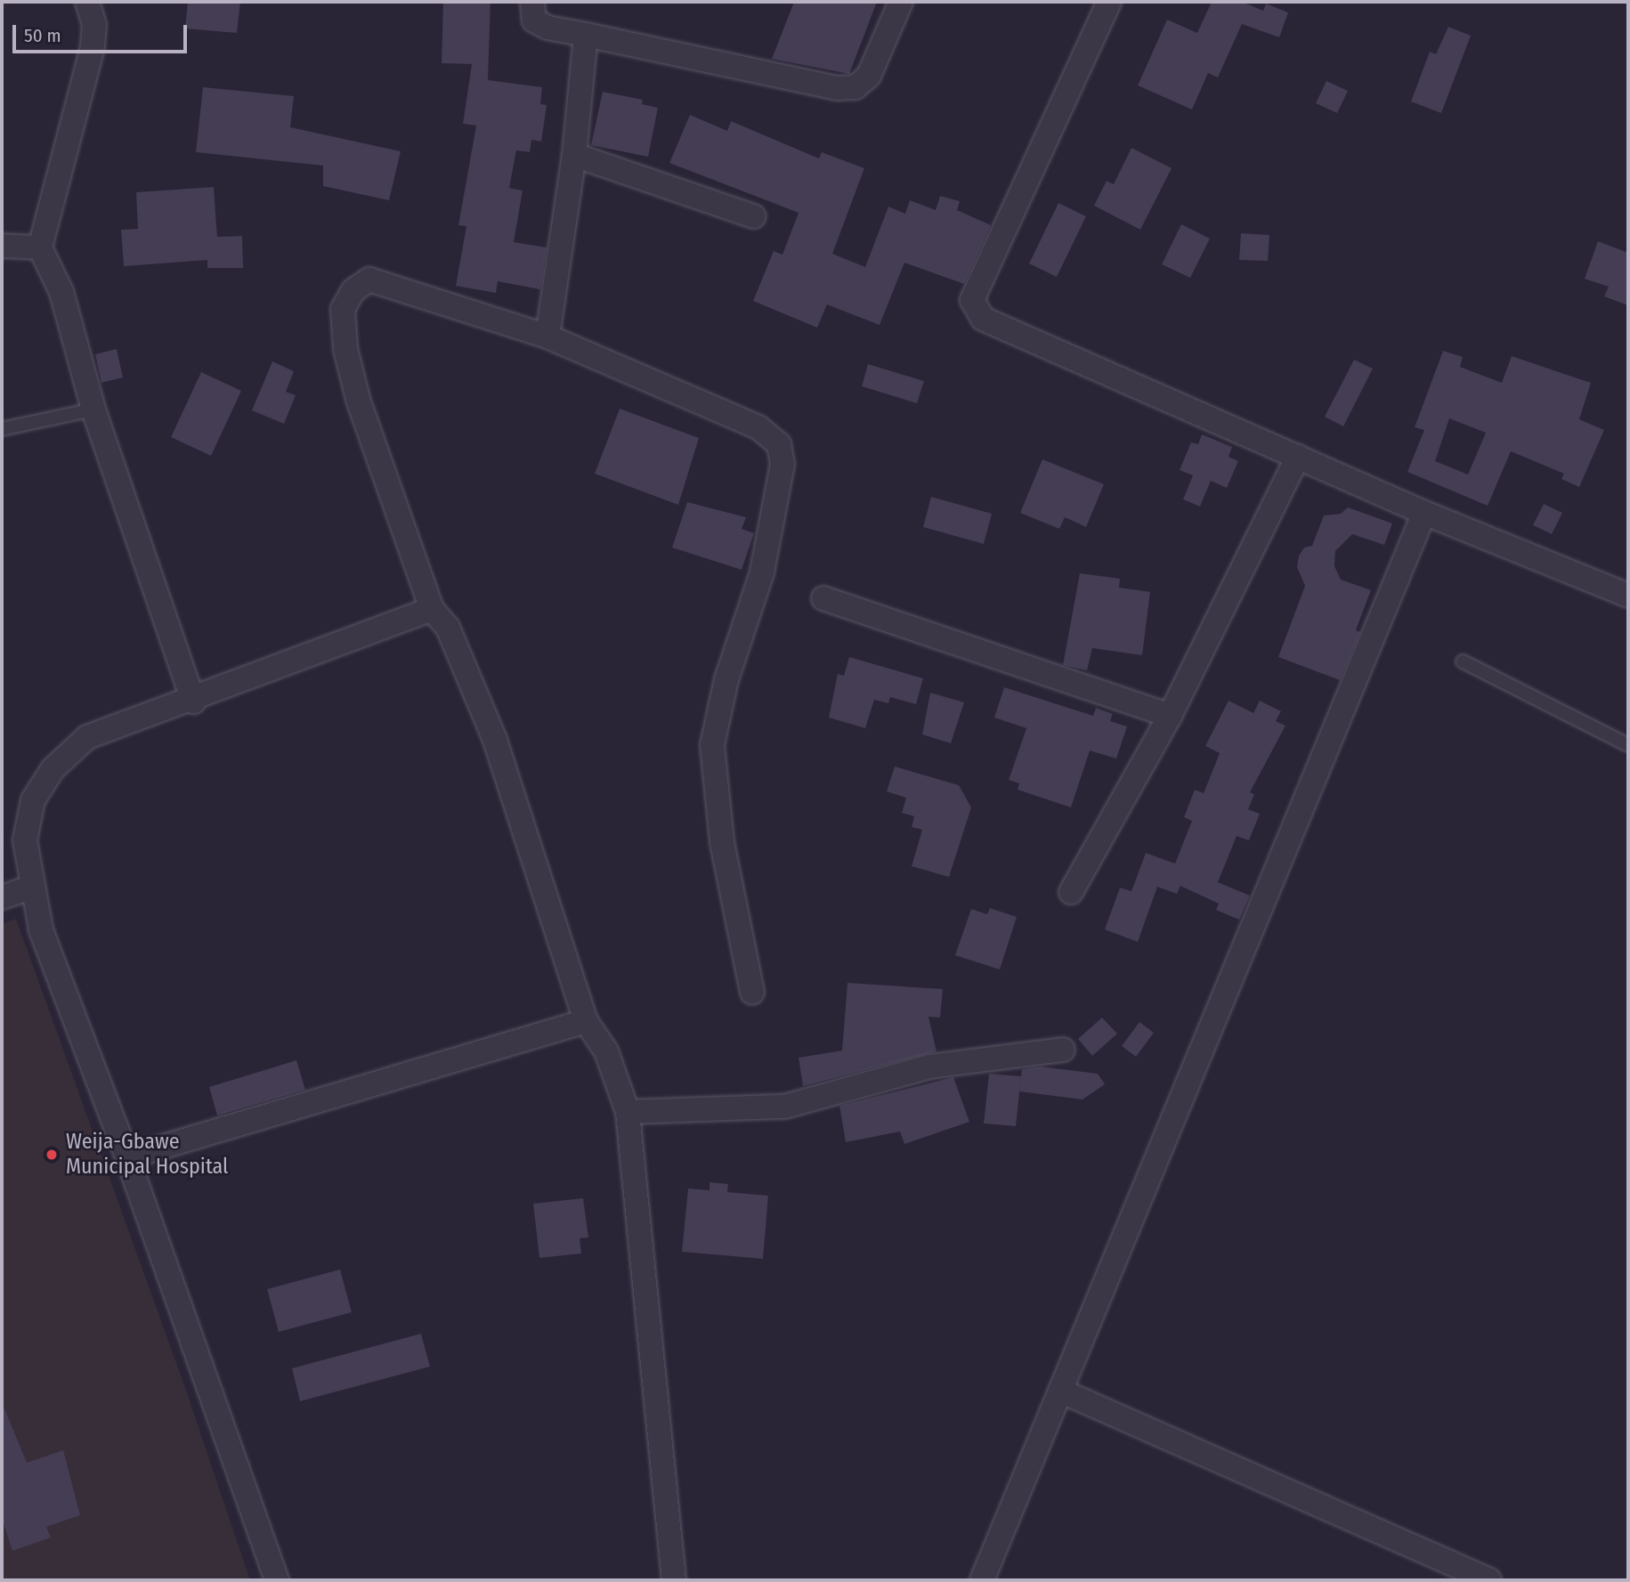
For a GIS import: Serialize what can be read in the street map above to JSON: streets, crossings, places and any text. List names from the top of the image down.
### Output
{
  "places": ["Weija-Gbawe Municipal Hospital"],
  "scale_bar": "50 m"
}
